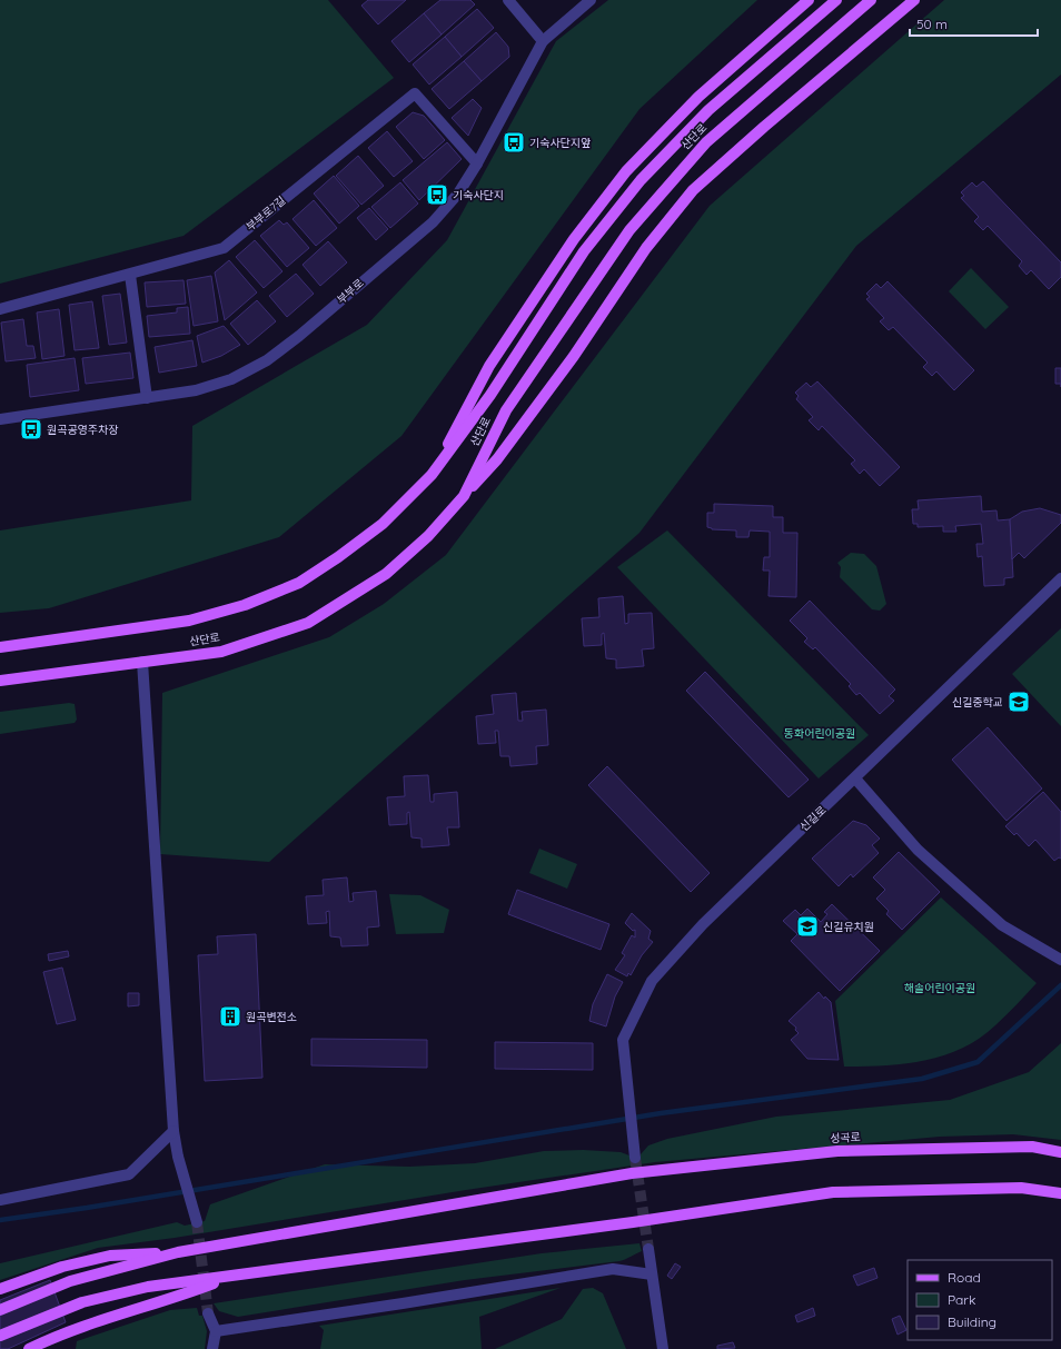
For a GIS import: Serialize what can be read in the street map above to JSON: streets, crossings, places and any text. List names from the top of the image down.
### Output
{
  "streets": {
    "main road": ["산단로", "성곡로"],
    "street": ["부부로7길", "부부로", "신길로"]
  },
  "crossings": [
    ["부부로7길", "부부로"]
  ],
  "parks": ["동화어린이공원", "해솔어린이공원"],
  "places": {
    "bus stop": ["기숙사단지앞", "기숙사단지", "원곡공영주차장"],
    "school or university": ["신길중학교", "신길유치원"],
    "building": ["원곡변전소"]
  },
  "legend": ["Road", "Park", "Building"],
  "scale_bar": "50 m"
}
